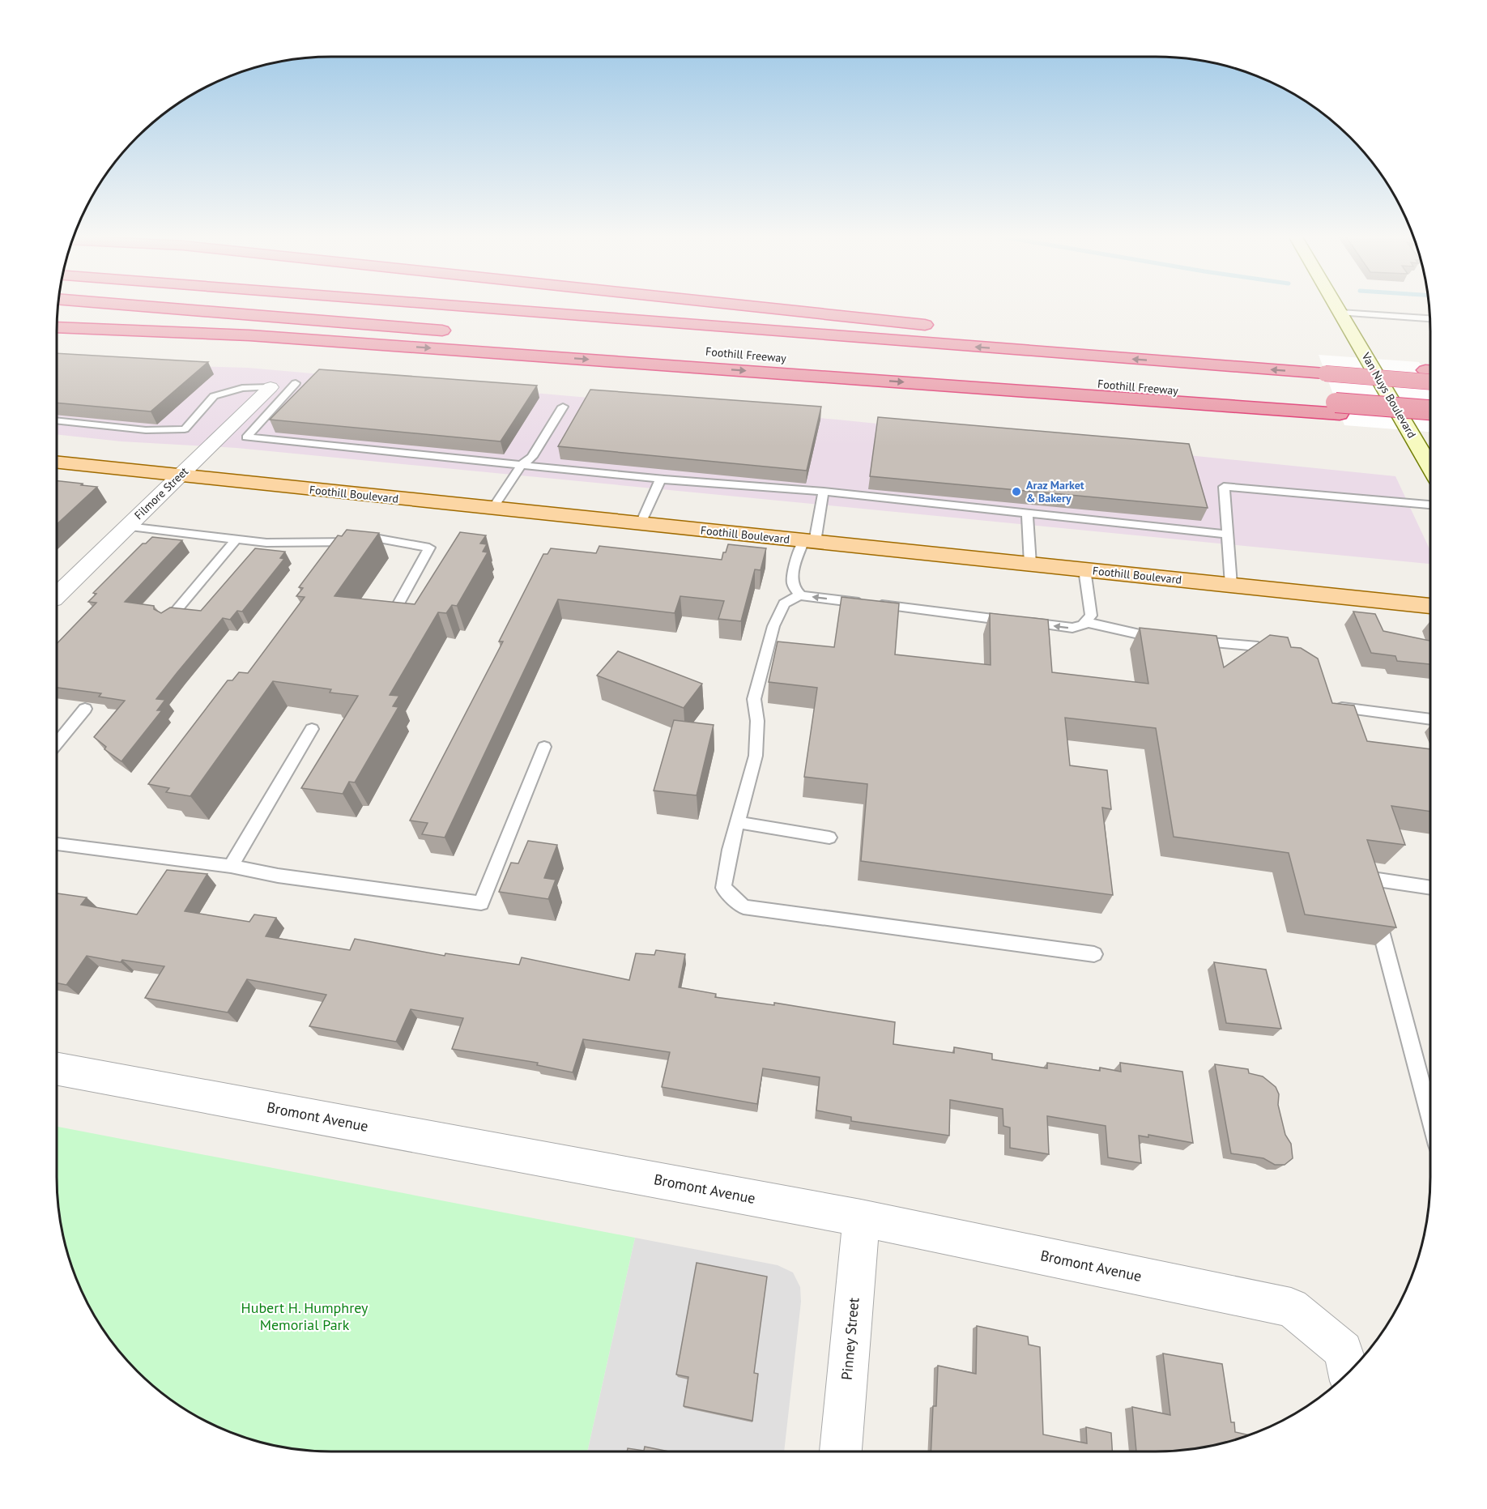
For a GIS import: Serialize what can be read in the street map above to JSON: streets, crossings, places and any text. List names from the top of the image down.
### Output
{
  "streets": {
    "highway": ["Foothill Freeway"],
    "main road": ["Foothill Boulevard"],
    "street": [
      "Van Nuys Boulevard",
      "Filmore Street",
      "Bromont Avenue",
      "Pinney Street"
    ]
  },
  "crossings": [
    ["Filmore Street", "Foothill Boulevard"],
    ["Bromont Avenue", "Pinney Street"]
  ],
  "parks": ["Hubert H. Humphrey Memorial Park"],
  "places": ["Araz Market & Bakery"]
}
